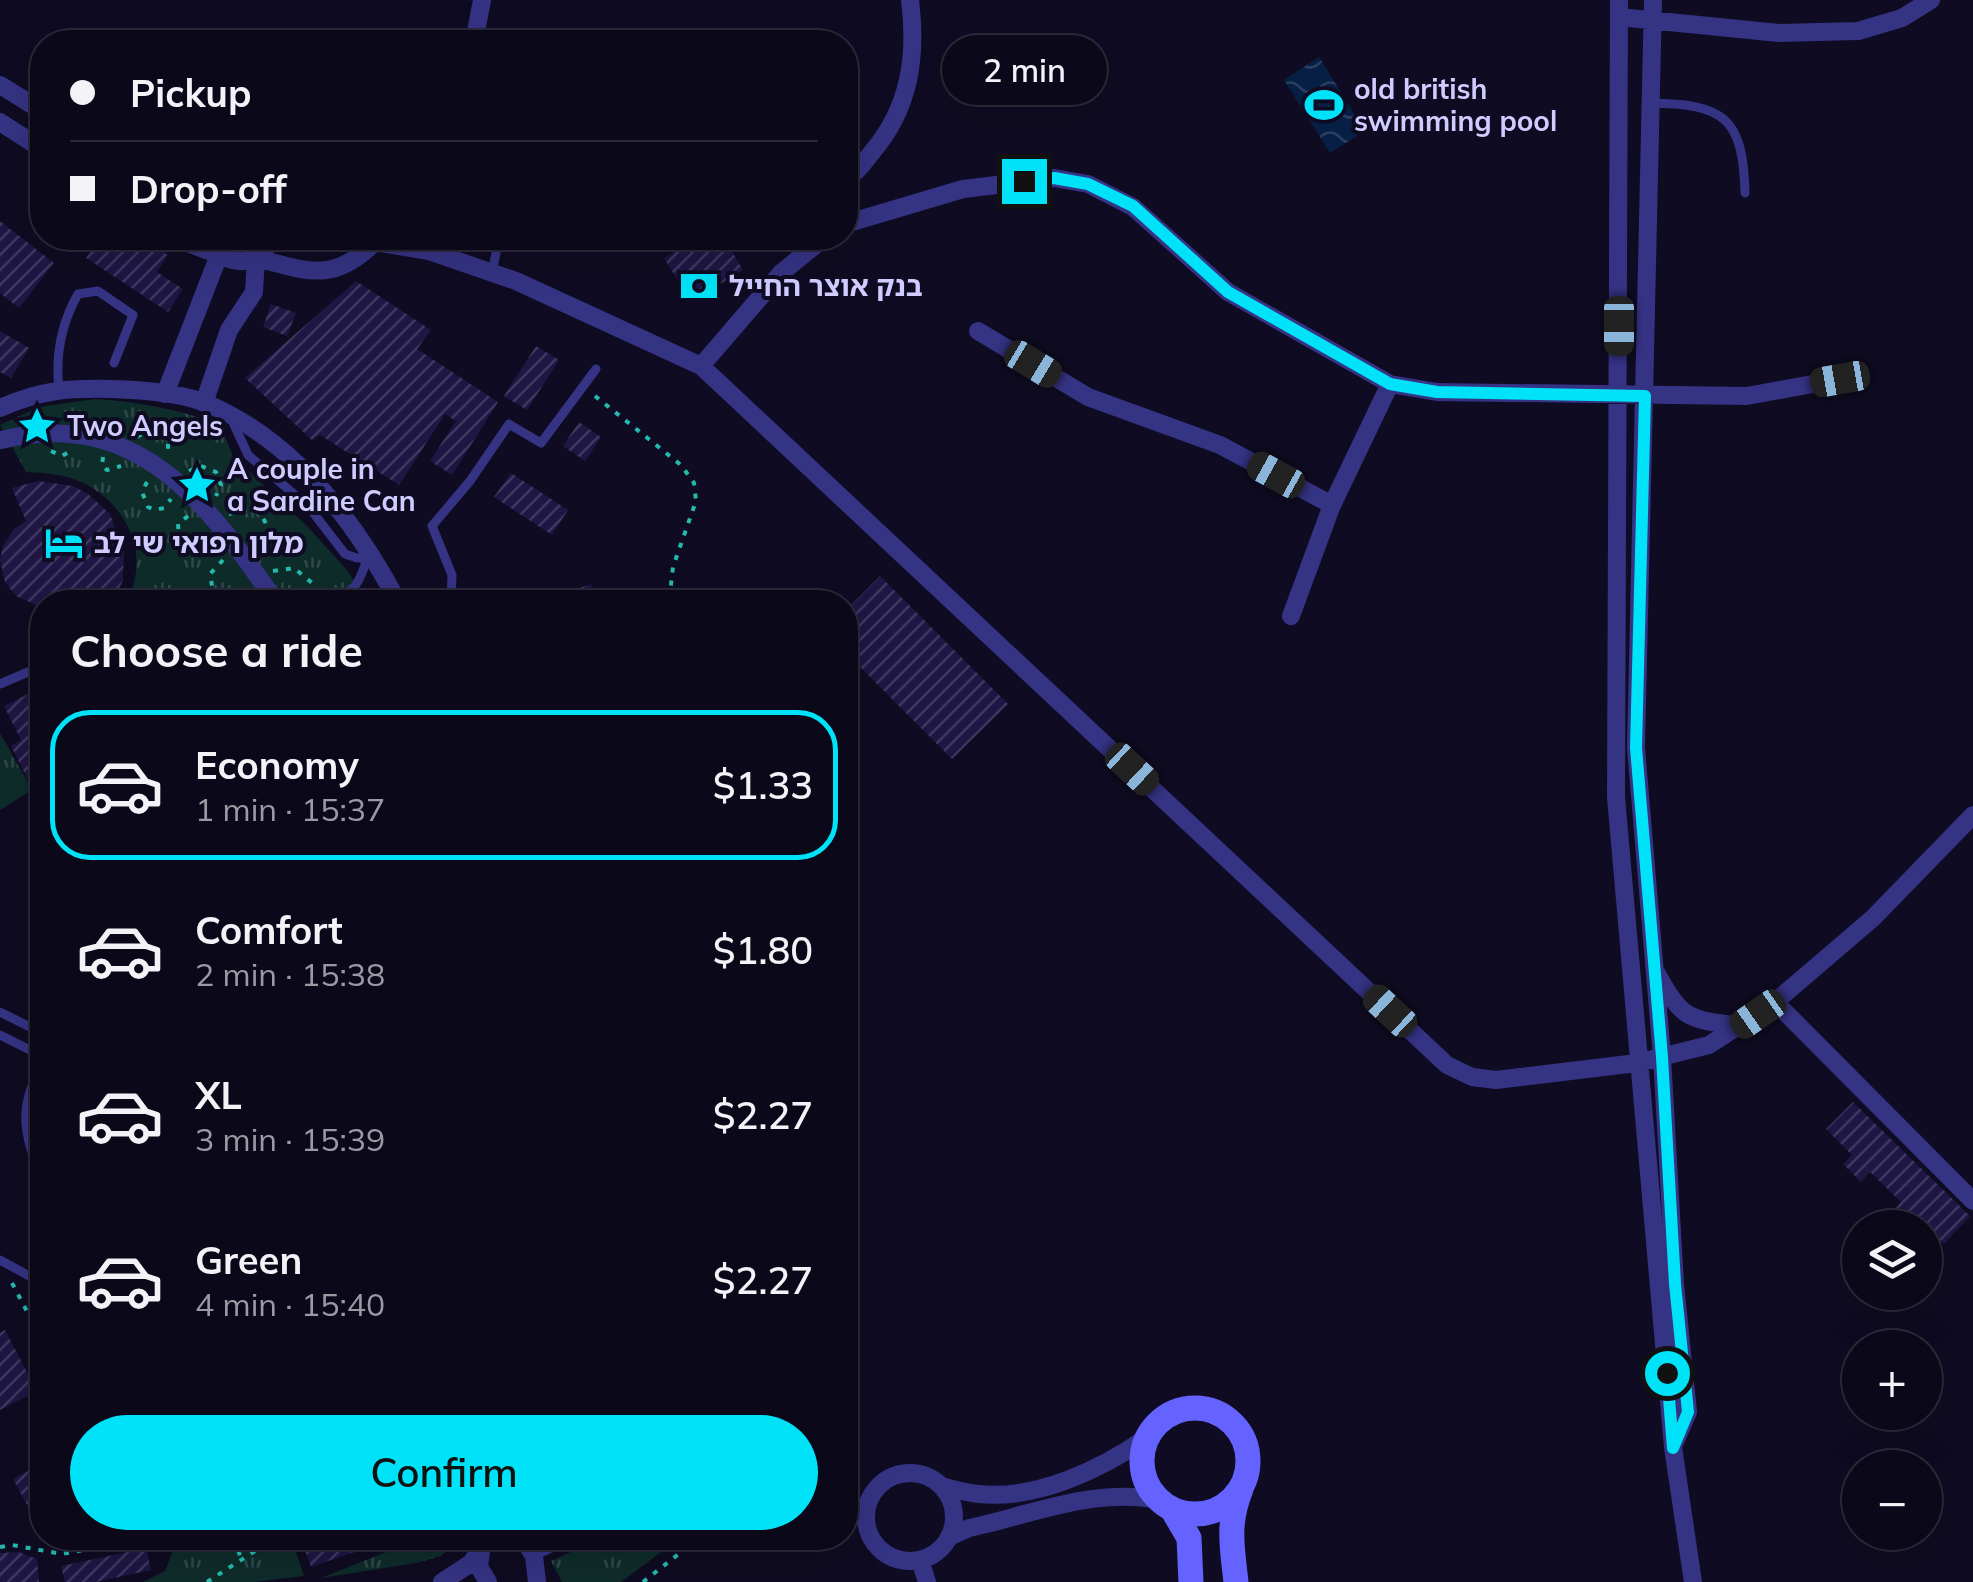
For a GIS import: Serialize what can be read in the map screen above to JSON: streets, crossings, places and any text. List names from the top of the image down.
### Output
{
  "places": {
    "sports": ["old british swimming pool"],
    "bank": ["בנק אוצר החייל"],
    "place": ["Two Angels", "A couple in a Sardine Can"],
    "hotel": ["מלון רפואי שי לב"]
  },
  "page": {
    "banner": ["Pickup", "Drop-off"],
    "bubble": "2 min",
    "heading": "Choose a ride",
    "list": [
      {
        "name": "Economy",
        "note": "1 min · 15:37",
        "value": "$1.33"
      },
      {
        "name": "Comfort",
        "note": "2 min · 15:38",
        "value": "$1.80"
      },
      {
        "name": "XL",
        "note": "3 min · 15:39",
        "value": "$2.27"
      },
      {
        "name": "Green",
        "note": "4 min · 15:40",
        "value": "$2.27"
      }
    ],
    "map_buttons": ["+", "−"],
    "buttons": "Confirm"
  }
}
